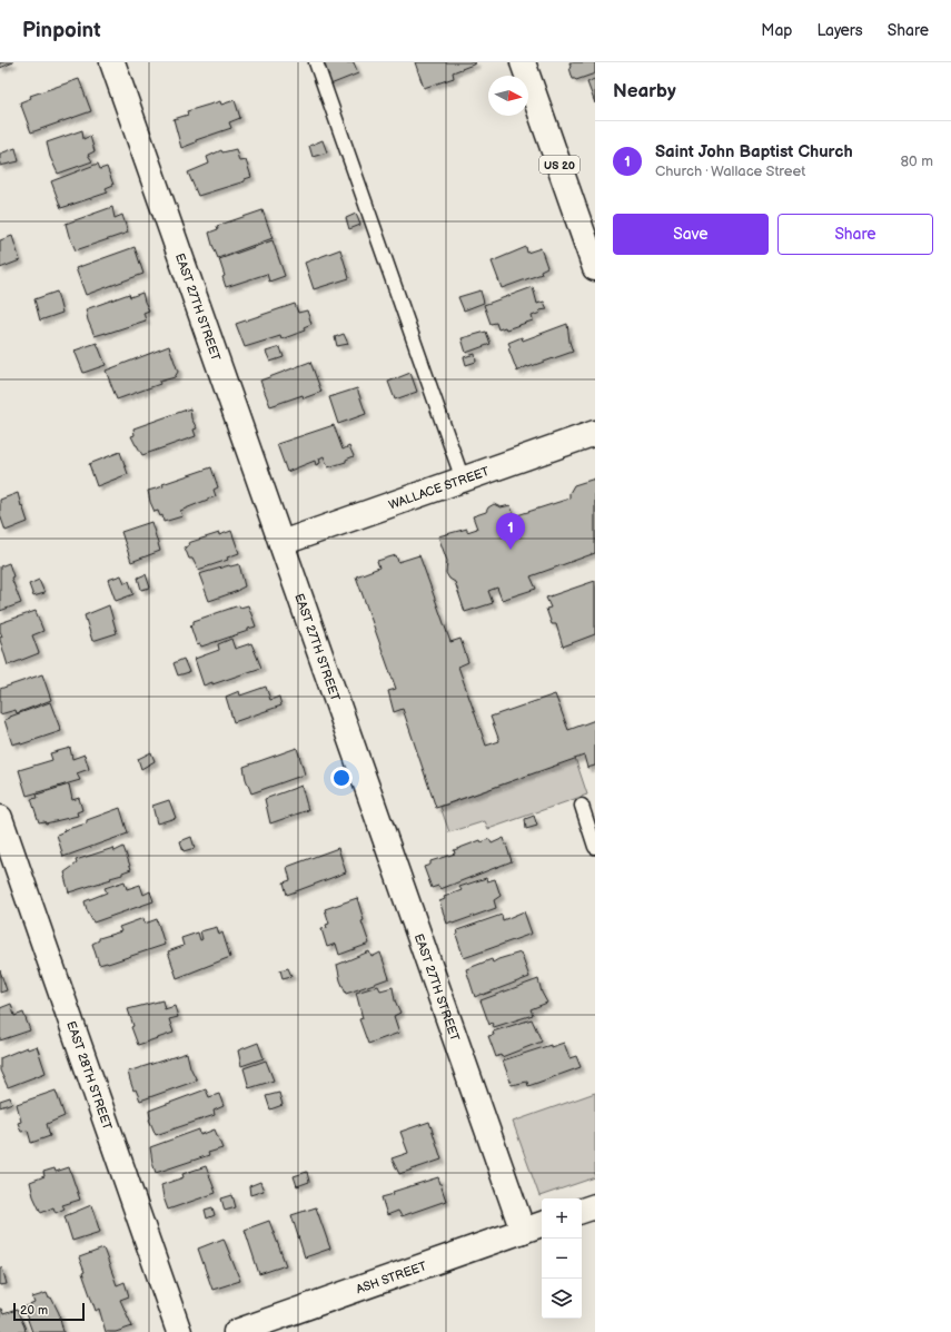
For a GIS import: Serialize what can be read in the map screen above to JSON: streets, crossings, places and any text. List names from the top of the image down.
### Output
{
  "streets": {
    "street": [
      "US 20",
      "EAST 27TH STREET",
      "WALLACE STREET",
      "EAST 28TH STREET",
      "ASH STREET"
    ]
  },
  "crossings": [
    ["EAST 27TH STREET", "WALLACE STREET"],
    ["EAST 27TH STREET", "ASH STREET"]
  ],
  "scale_bar": "20 m",
  "north": "right",
  "page": {
    "header": "Pinpoint",
    "nav": ["Map", "Layers", "Share"],
    "heading": "Nearby",
    "list": [
      {
        "mark": "1",
        "name": "Saint John Baptist Church",
        "note": "Church · Wallace Street",
        "value": "80 m"
      }
    ],
    "buttons": ["Save", "Share"],
    "pins": "1",
    "map_buttons": ["+", "−"],
    "scale": "20 m"
  }
}
